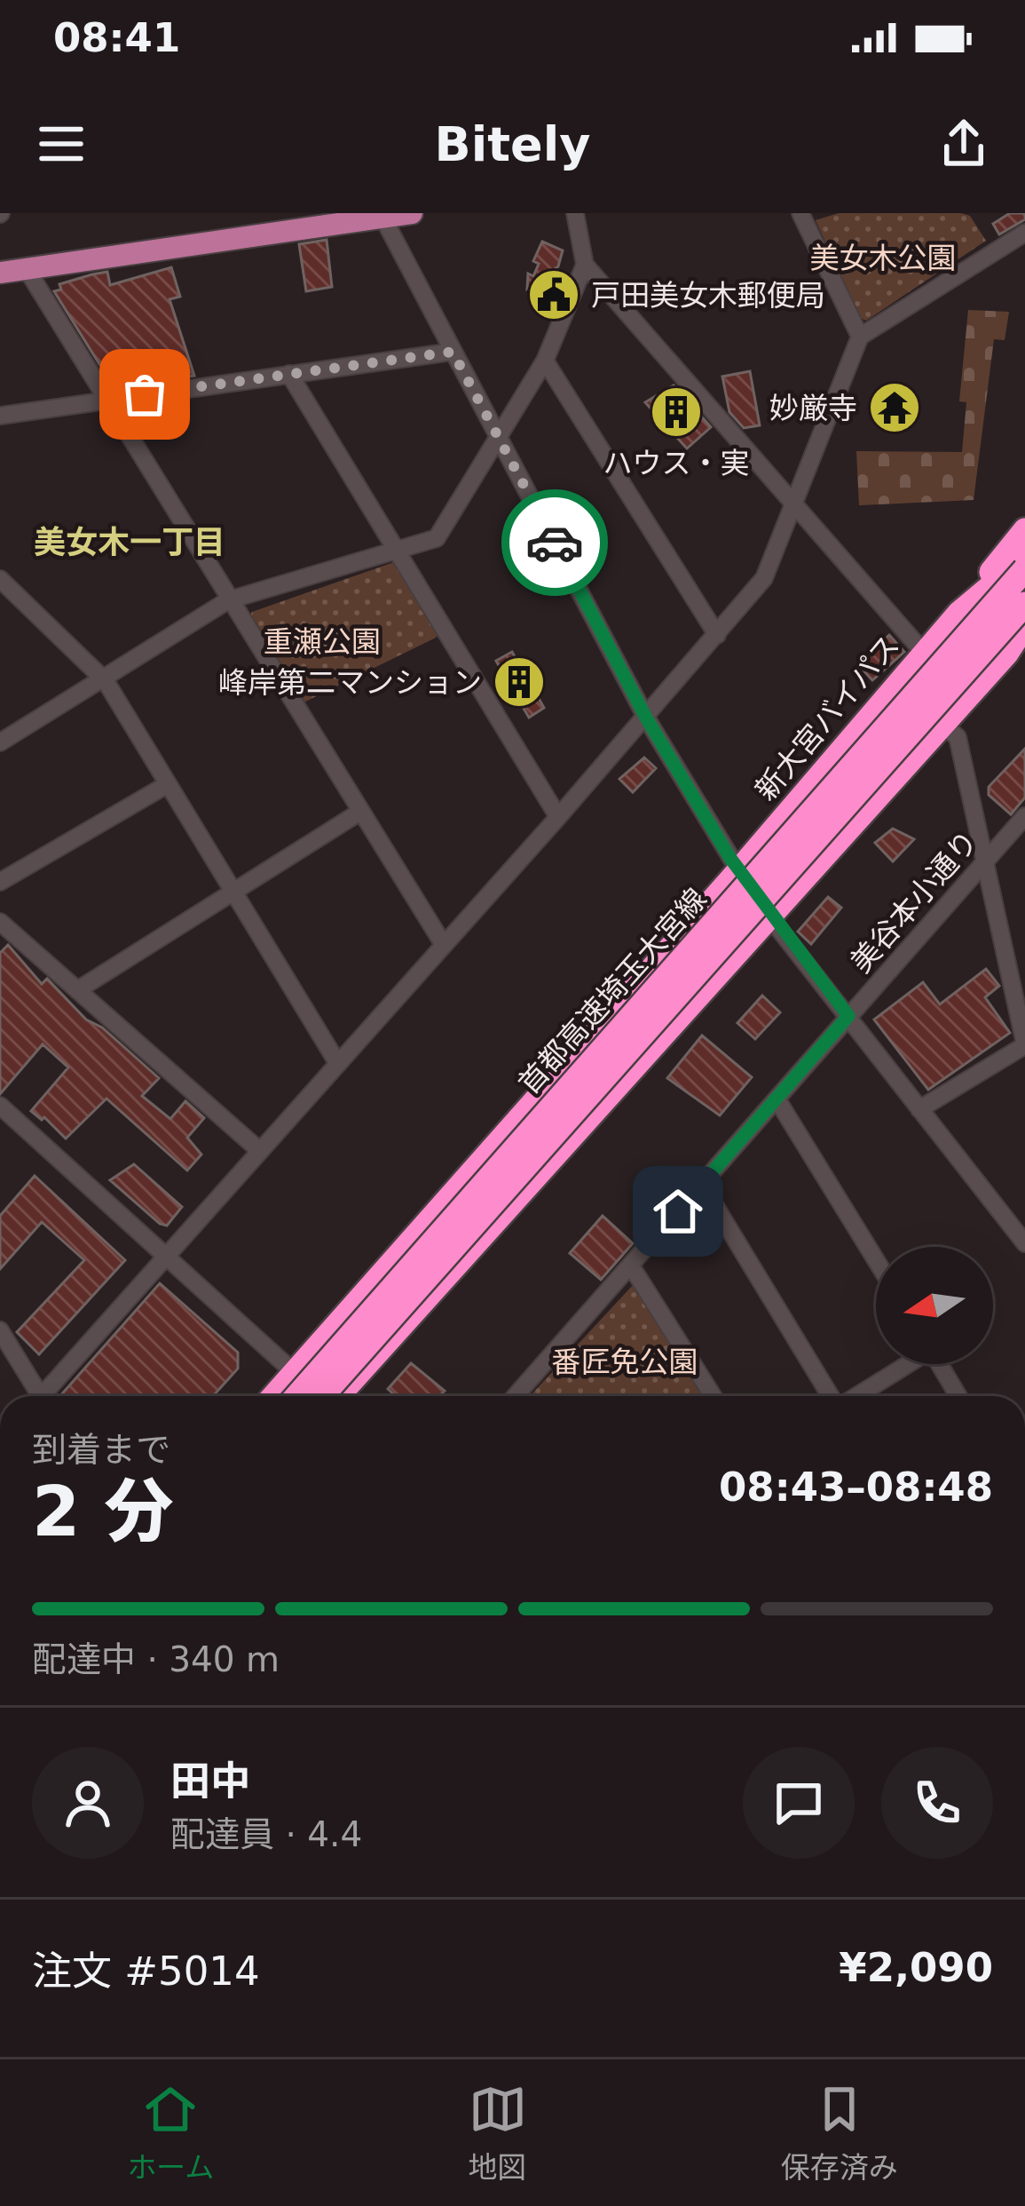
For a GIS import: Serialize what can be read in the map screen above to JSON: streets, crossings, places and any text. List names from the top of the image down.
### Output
{
  "streets": {
    "highway": ["新大宮バイパス", "首都高速埼玉大宮線"],
    "street": ["美谷本小通り"]
  },
  "districts": ["美女木一丁目"],
  "parks": ["美女木公園", "重瀬公園", "番匠免公園"],
  "places": {
    "public building": ["戸田美女木郵便局"],
    "temple": ["妙厳寺"],
    "building": ["ハウス・実", "峰岸第二マンション"]
  },
  "north": "left",
  "page": {
    "status": "08:41",
    "header": "Bitely",
    "heading": ["2 分", "到着まで", "08:43–08:48"],
    "panel": [
      "田中",
      "配達員 · 4.4",
      "注文 #5014",
      "¥2,090"
    ],
    "bar": "配達中 · 340 m",
    "tabs": ["ホーム", "地図", "保存済み"]
  }
}
